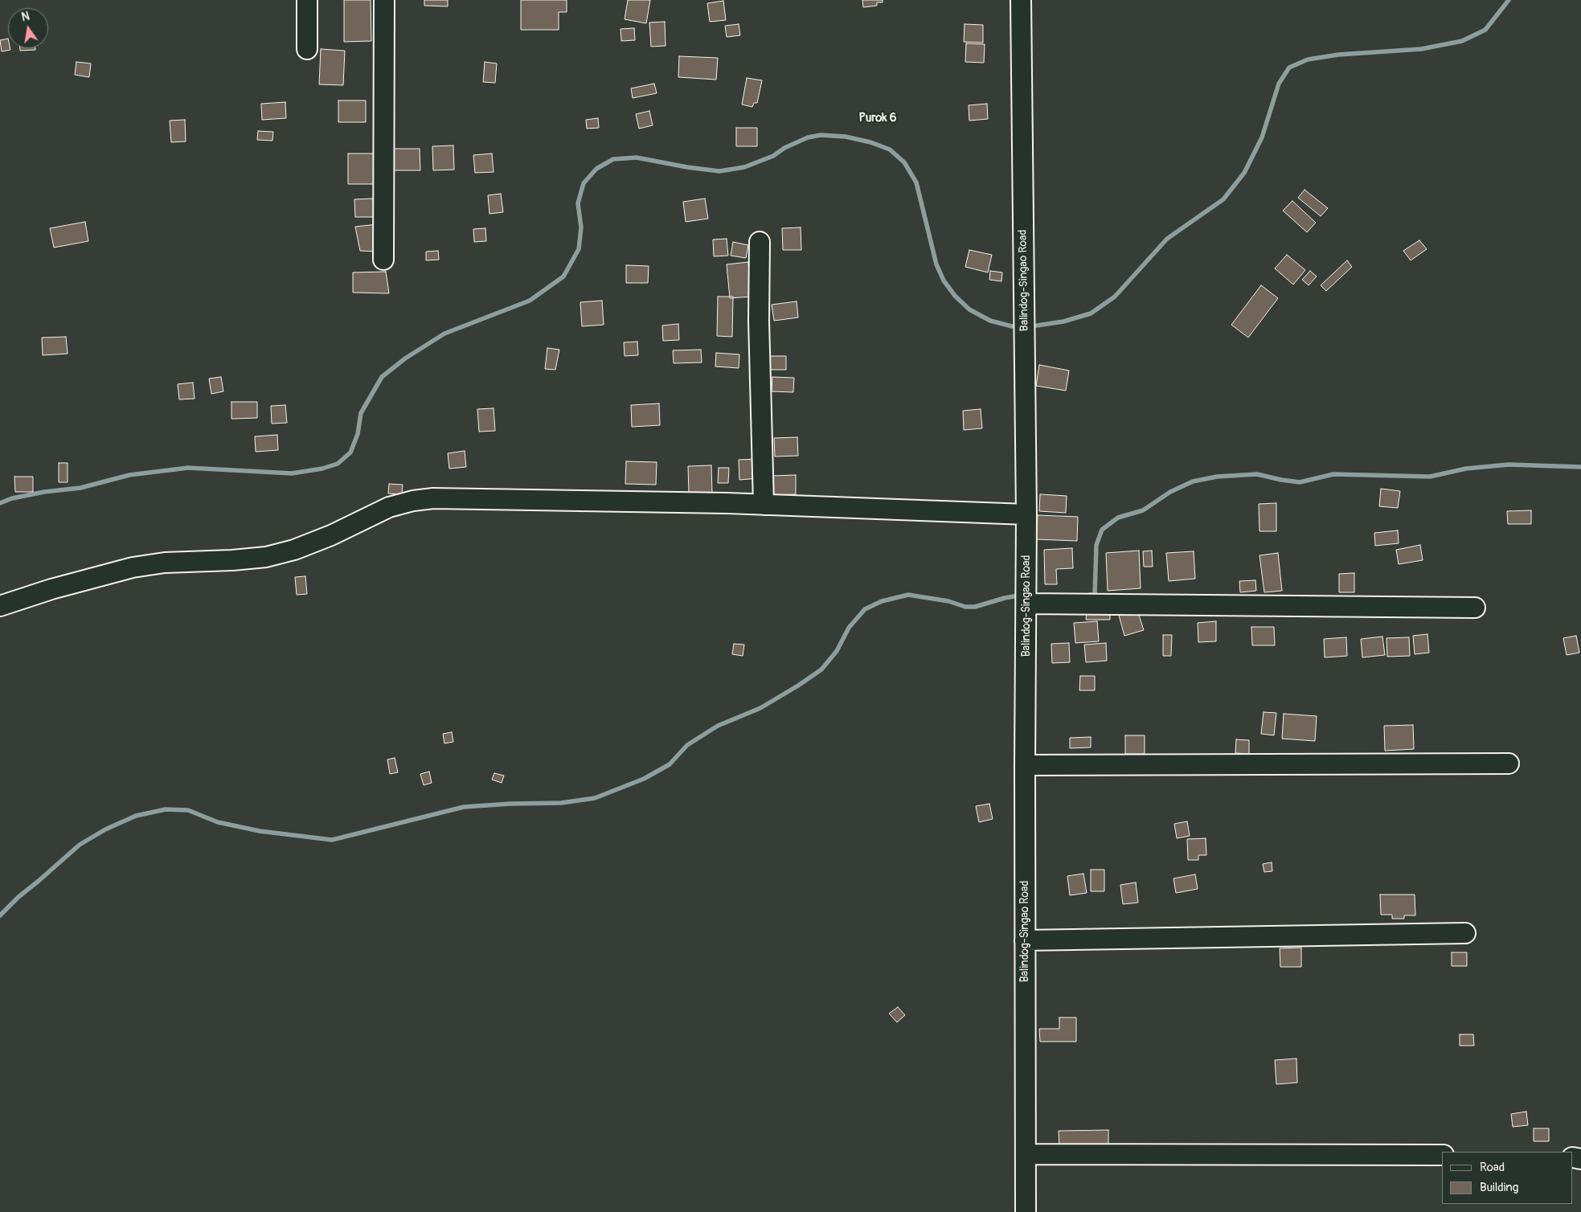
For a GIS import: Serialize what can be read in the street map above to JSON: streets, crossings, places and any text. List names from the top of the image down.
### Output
{
  "streets": {
    "street": ["Balindog-Singao Road"]
  },
  "districts": ["Purok 6"],
  "legend": ["Road", "Building"],
  "north": "top"
}
